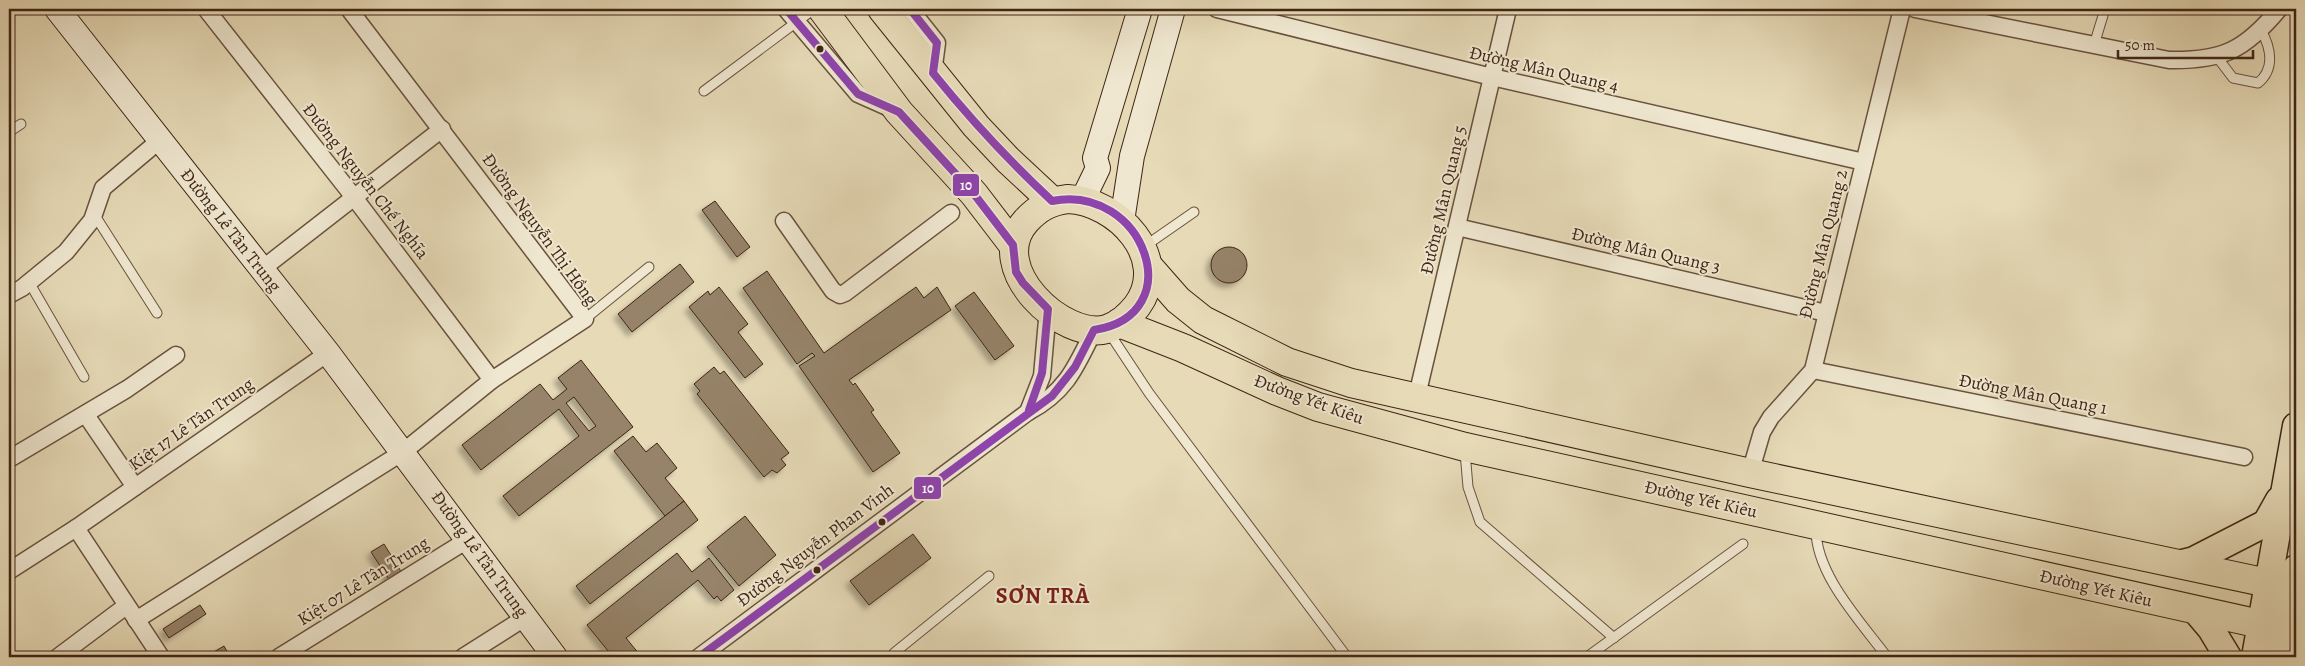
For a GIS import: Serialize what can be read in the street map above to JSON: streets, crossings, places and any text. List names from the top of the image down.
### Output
{
  "streets": {
    "highway": ["Đường Yết Kiêu"],
    "street": [
      "Đường Mân Quang 4",
      "Đường Nguyễn Chế Nghĩa",
      "Đường Mân Quang 5",
      "Đường Nguyễn Thị Hồng",
      "Đường Lê Tân Trung",
      "Đường Mân Quang 2",
      "Đường Mân Quang 3",
      "Đường Mân Quang 1",
      "Kiệt 17 Lê Tân Trung",
      "Đường Nguyễn Phan Vinh",
      "Kiệt 07 Lê Tân Trung"
    ]
  },
  "crossings": [
    ["Đường Mân Quang 4", "Đường Mân Quang 5"],
    ["Đường Mân Quang 4", "Đường Mân Quang 2"],
    ["Đường Nguyễn Chế Nghĩa", "Đường Nguyễn Thị Hồng"],
    ["Đường Mân Quang 5", "Đường Mân Quang 3"],
    ["Đường Mân Quang 5", "Đường Yết Kiêu"],
    ["Đường Nguyễn Thị Hồng", "Đường Lê Tân Trung"],
    ["Đường Lê Tân Trung", "Kiệt 17 Lê Tân Trung"],
    ["Đường Lê Tân Trung", "Kiệt 07 Lê Tân Trung"],
    ["Đường Mân Quang 2", "Đường Mân Quang 3"],
    ["Đường Mân Quang 2", "Đường Mân Quang 1"],
    ["Đường Mân Quang 2", "Đường Yết Kiêu"],
    ["Đường Yết Kiêu", "Đường Nguyễn Phan Vinh"]
  ],
  "districts": ["SƠN TRÀ"],
  "lines": ["transit line 10"],
  "scale_bar": "50 m"
}
